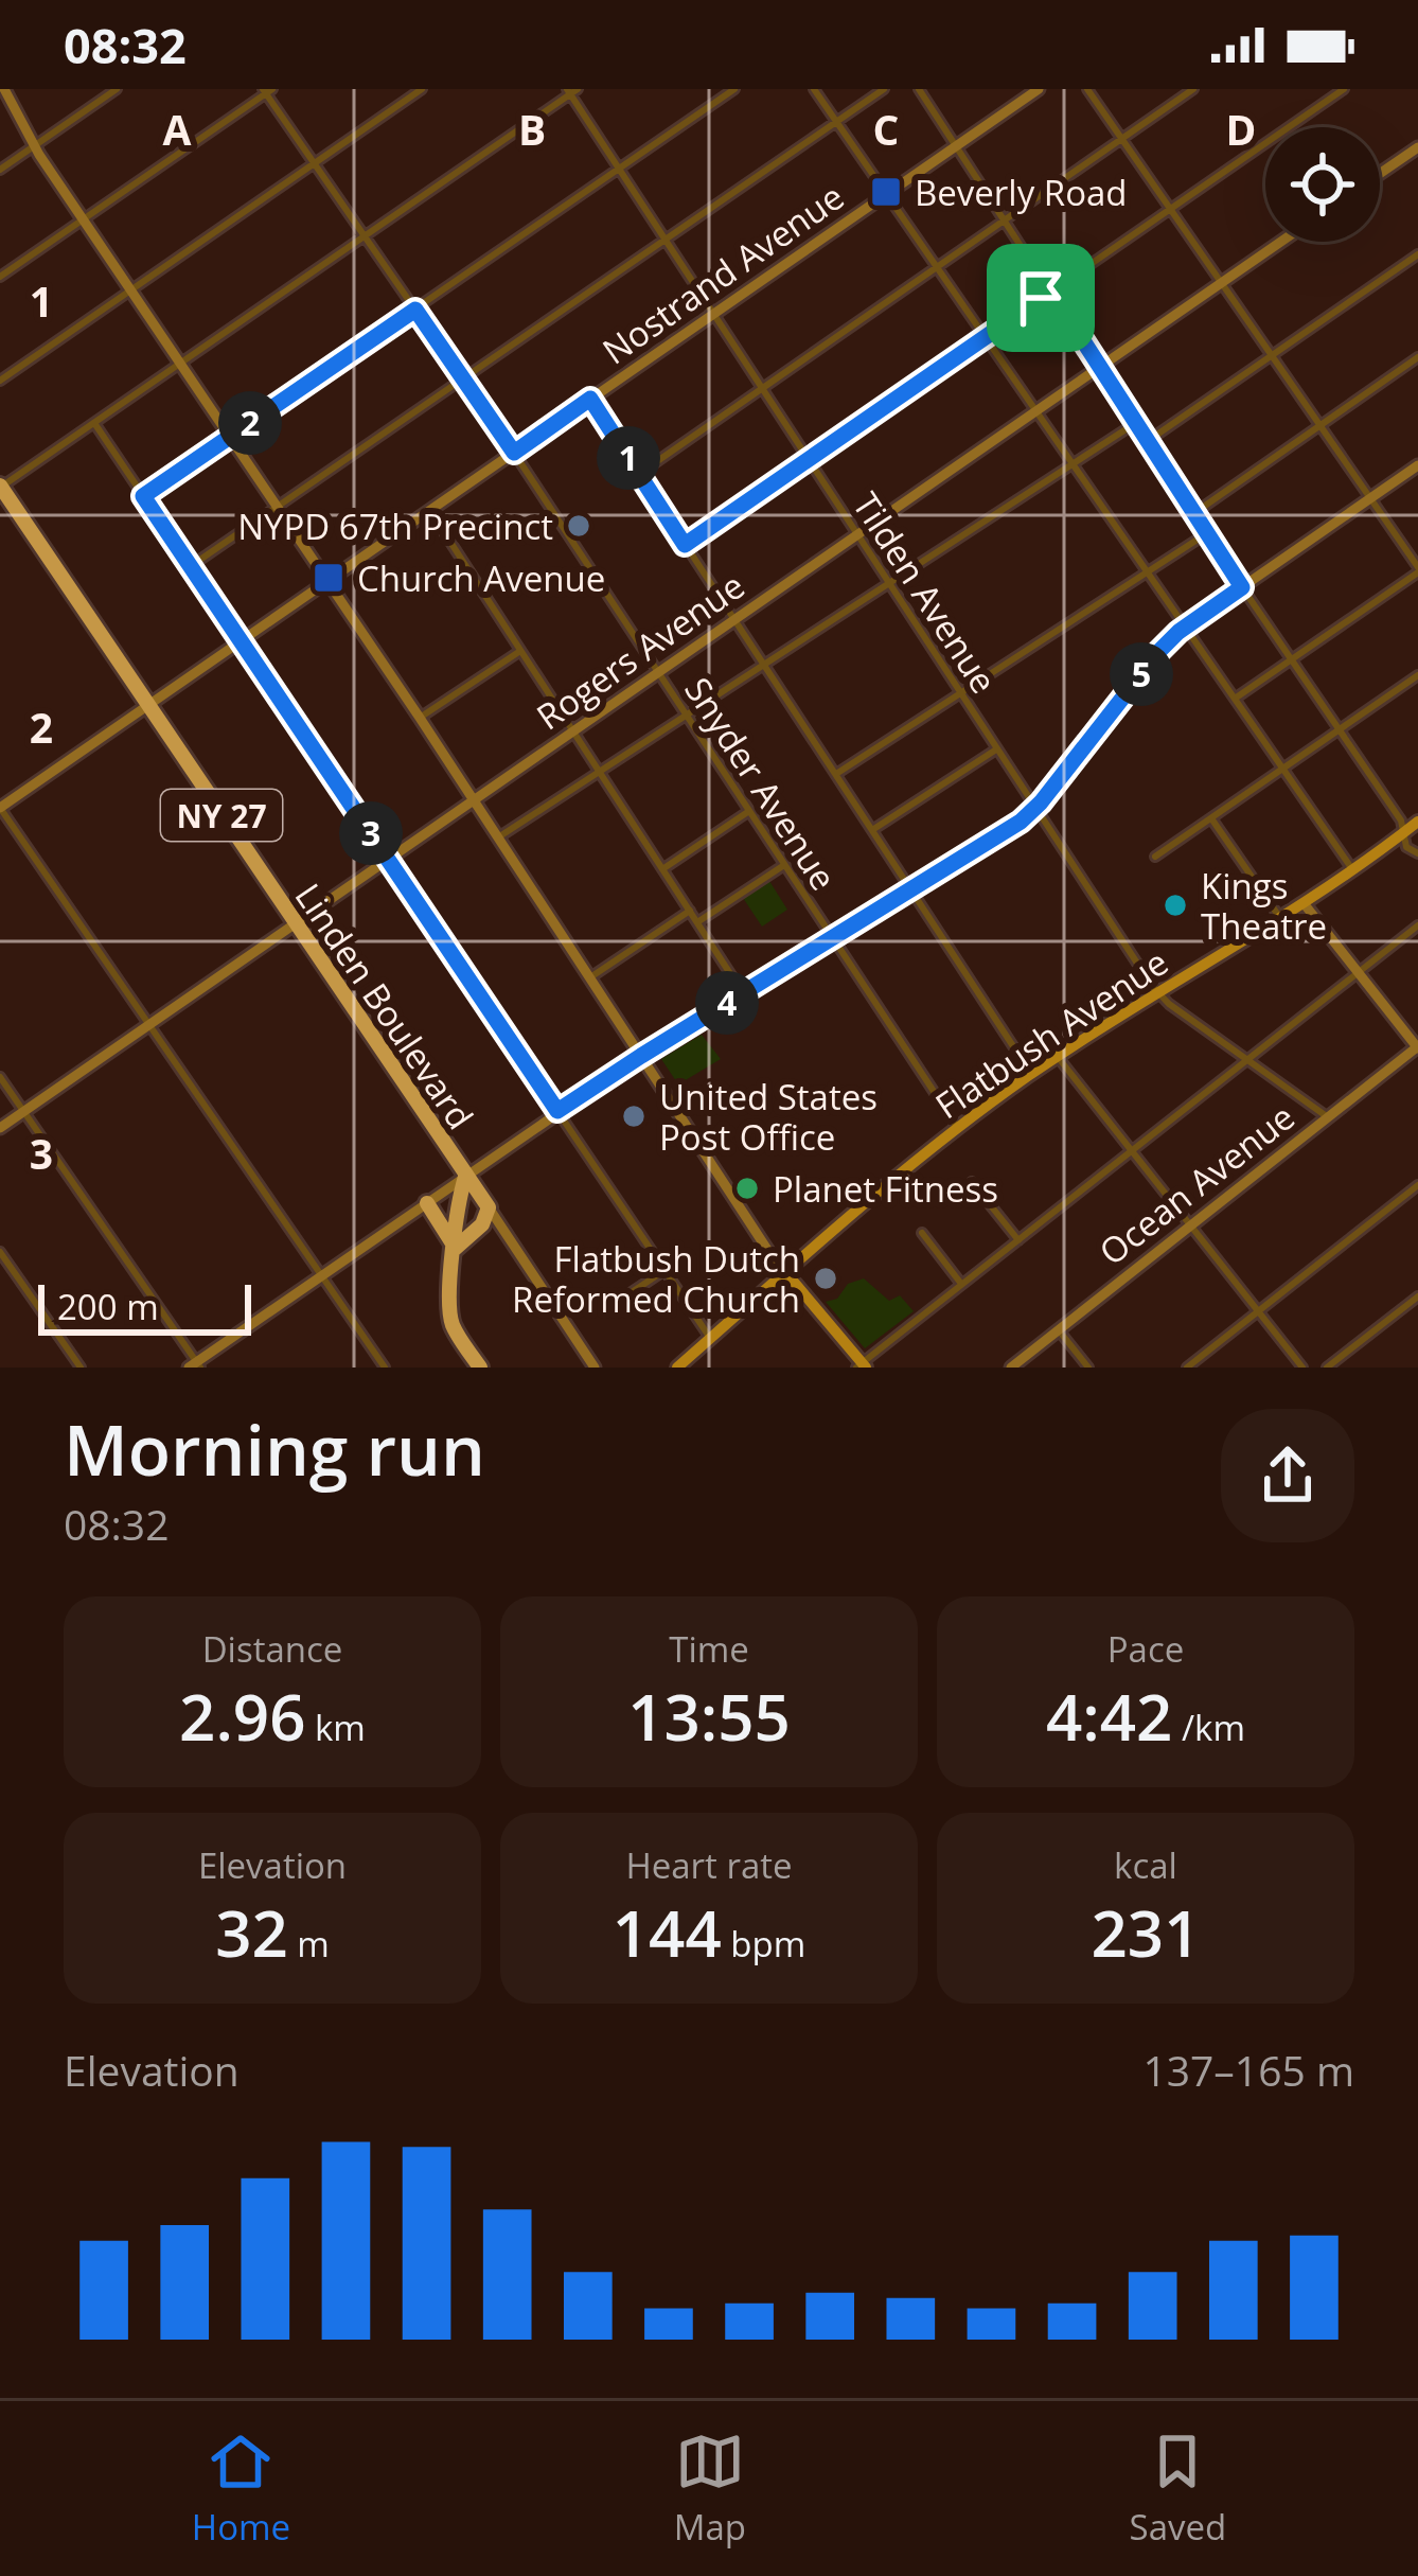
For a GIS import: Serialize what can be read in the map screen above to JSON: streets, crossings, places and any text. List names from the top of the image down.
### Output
{
  "streets": {
    "highway": ["NY 27", "Linden Boulevard"],
    "main road": [
      "Nostrand Avenue",
      "Rogers Avenue",
      "Flatbush Avenue",
      "Ocean Avenue"
    ],
    "street": ["Tilden Avenue", "Snyder Avenue"]
  },
  "crossings": [
    ["Nostrand Avenue", "Tilden Avenue"],
    ["Nostrand Avenue", "Snyder Avenue"],
    ["Nostrand Avenue", "Linden Boulevard"],
    ["Tilden Avenue", "Rogers Avenue"],
    ["Tilden Avenue", "Flatbush Avenue"],
    ["Rogers Avenue", "Snyder Avenue"],
    ["Rogers Avenue", "Linden Boulevard"],
    ["Snyder Avenue", "Flatbush Avenue"]
  ],
  "places": {
    "transit": ["Beverly Road", "Church Avenue"],
    "other": [
      "NYPD 67th Precinct",
      "Kings Theatre",
      "United States Post Office",
      "Planet Fitness",
      "Flatbush Dutch Reformed Church"
    ]
  },
  "scale_bar": "200 m",
  "page": {
    "status": "08:32",
    "pins": [
      "2",
      "1",
      "5",
      "3",
      "4"
    ],
    "scale": "200 m",
    "heading": ["Morning run", "08:32"],
    "stats": [
      ["Distance", "2.96 km"],
      ["Time", "13:55"],
      ["Pace", "4:42 /km"],
      ["Elevation", "32 m"],
      ["Heart rate", "144 bpm"],
      ["kcal", "231"]
    ],
    "chart": ["Elevation", "137–165 m"],
    "tabs": ["Home", "Map", "Saved"]
  },
  "grid": {
    "columns": [
      "A",
      "B",
      "C",
      "D"
    ],
    "rows": ["1", "2", "3"]
  }
}
